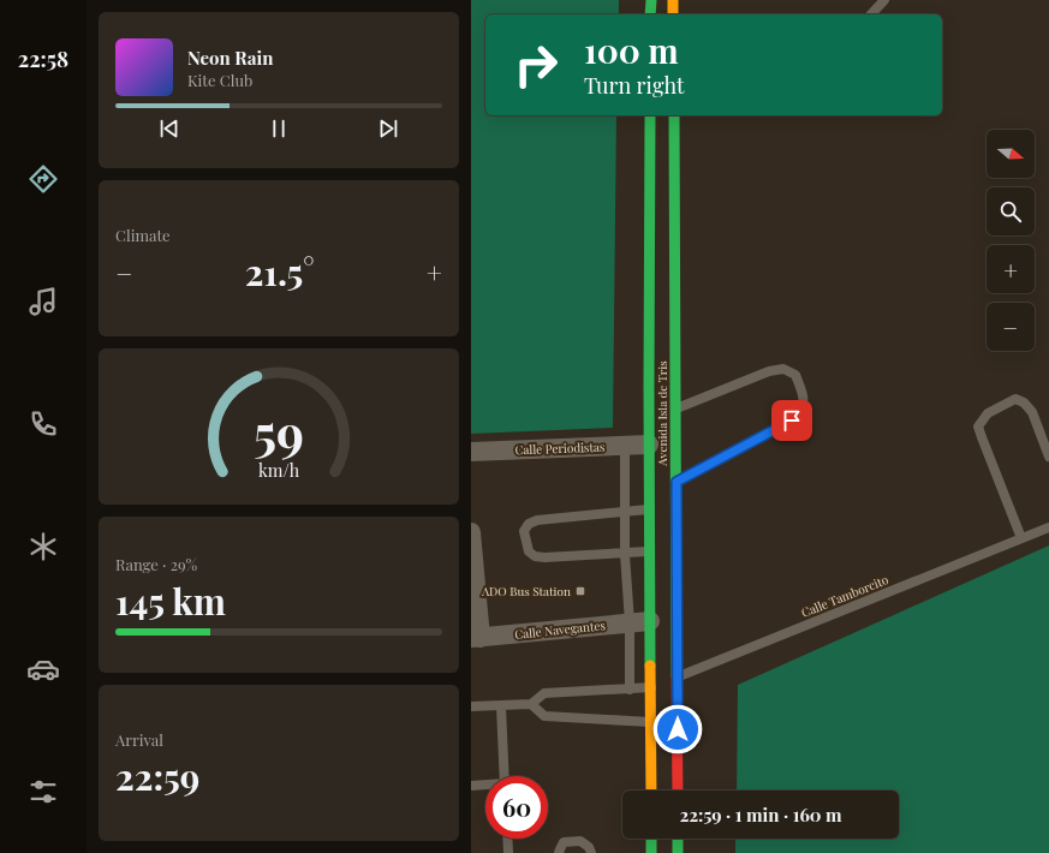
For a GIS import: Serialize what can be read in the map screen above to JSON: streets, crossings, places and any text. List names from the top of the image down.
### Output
{
  "streets": {
    "main road": ["Avenida Isla de Tris"],
    "street": ["Calle Periodistas", "Calle Navegantes"],
    "lane": ["Calle Tamborcito"]
  },
  "crossings": [
    ["Avenida Isla de Tris", "Calle Periodistas"],
    ["Avenida Isla de Tris", "Calle Tamborcito"],
    ["Avenida Isla de Tris", "Calle Navegantes"]
  ],
  "places": {
    "transit": ["ADO Bus Station"]
  },
  "north": "right",
  "page": {
    "tabs": "22:58",
    "turn": ["100 m", "Turn right"],
    "song": ["Neon Rain", "Kite Club"],
    "map_buttons": ["+", "−"],
    "tile": [
      "Climate",
      ["Range · 29%", "145 km"],
      ["Arrival", "22:59"]
    ],
    "heat": ["−", "21.5°", "+"],
    "limit": "60",
    "trip": "22:59 · 1 min · 160 m",
    "gauge": ["59", "km/h"]
  }
}
